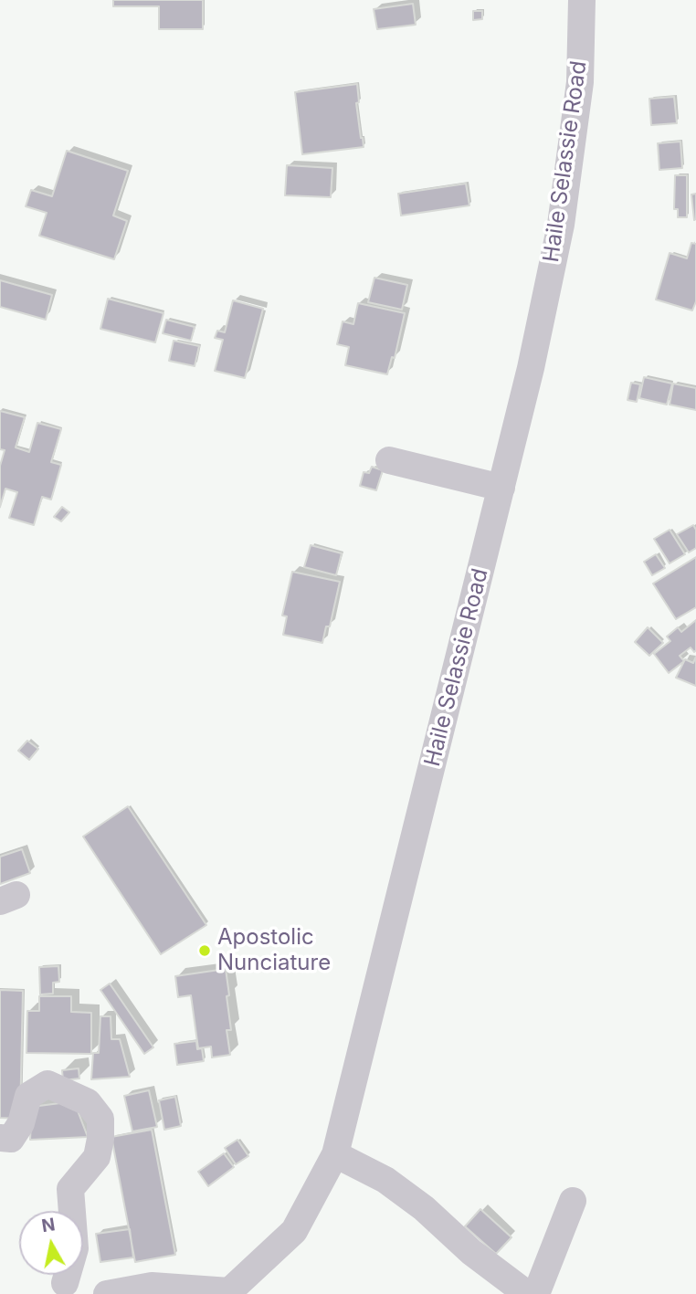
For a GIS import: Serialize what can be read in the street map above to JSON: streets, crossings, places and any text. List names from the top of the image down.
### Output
{
  "streets": {
    "street": ["Haile Selassie Road"]
  },
  "places": ["Apostolic Nunciature"],
  "north": "top"
}
